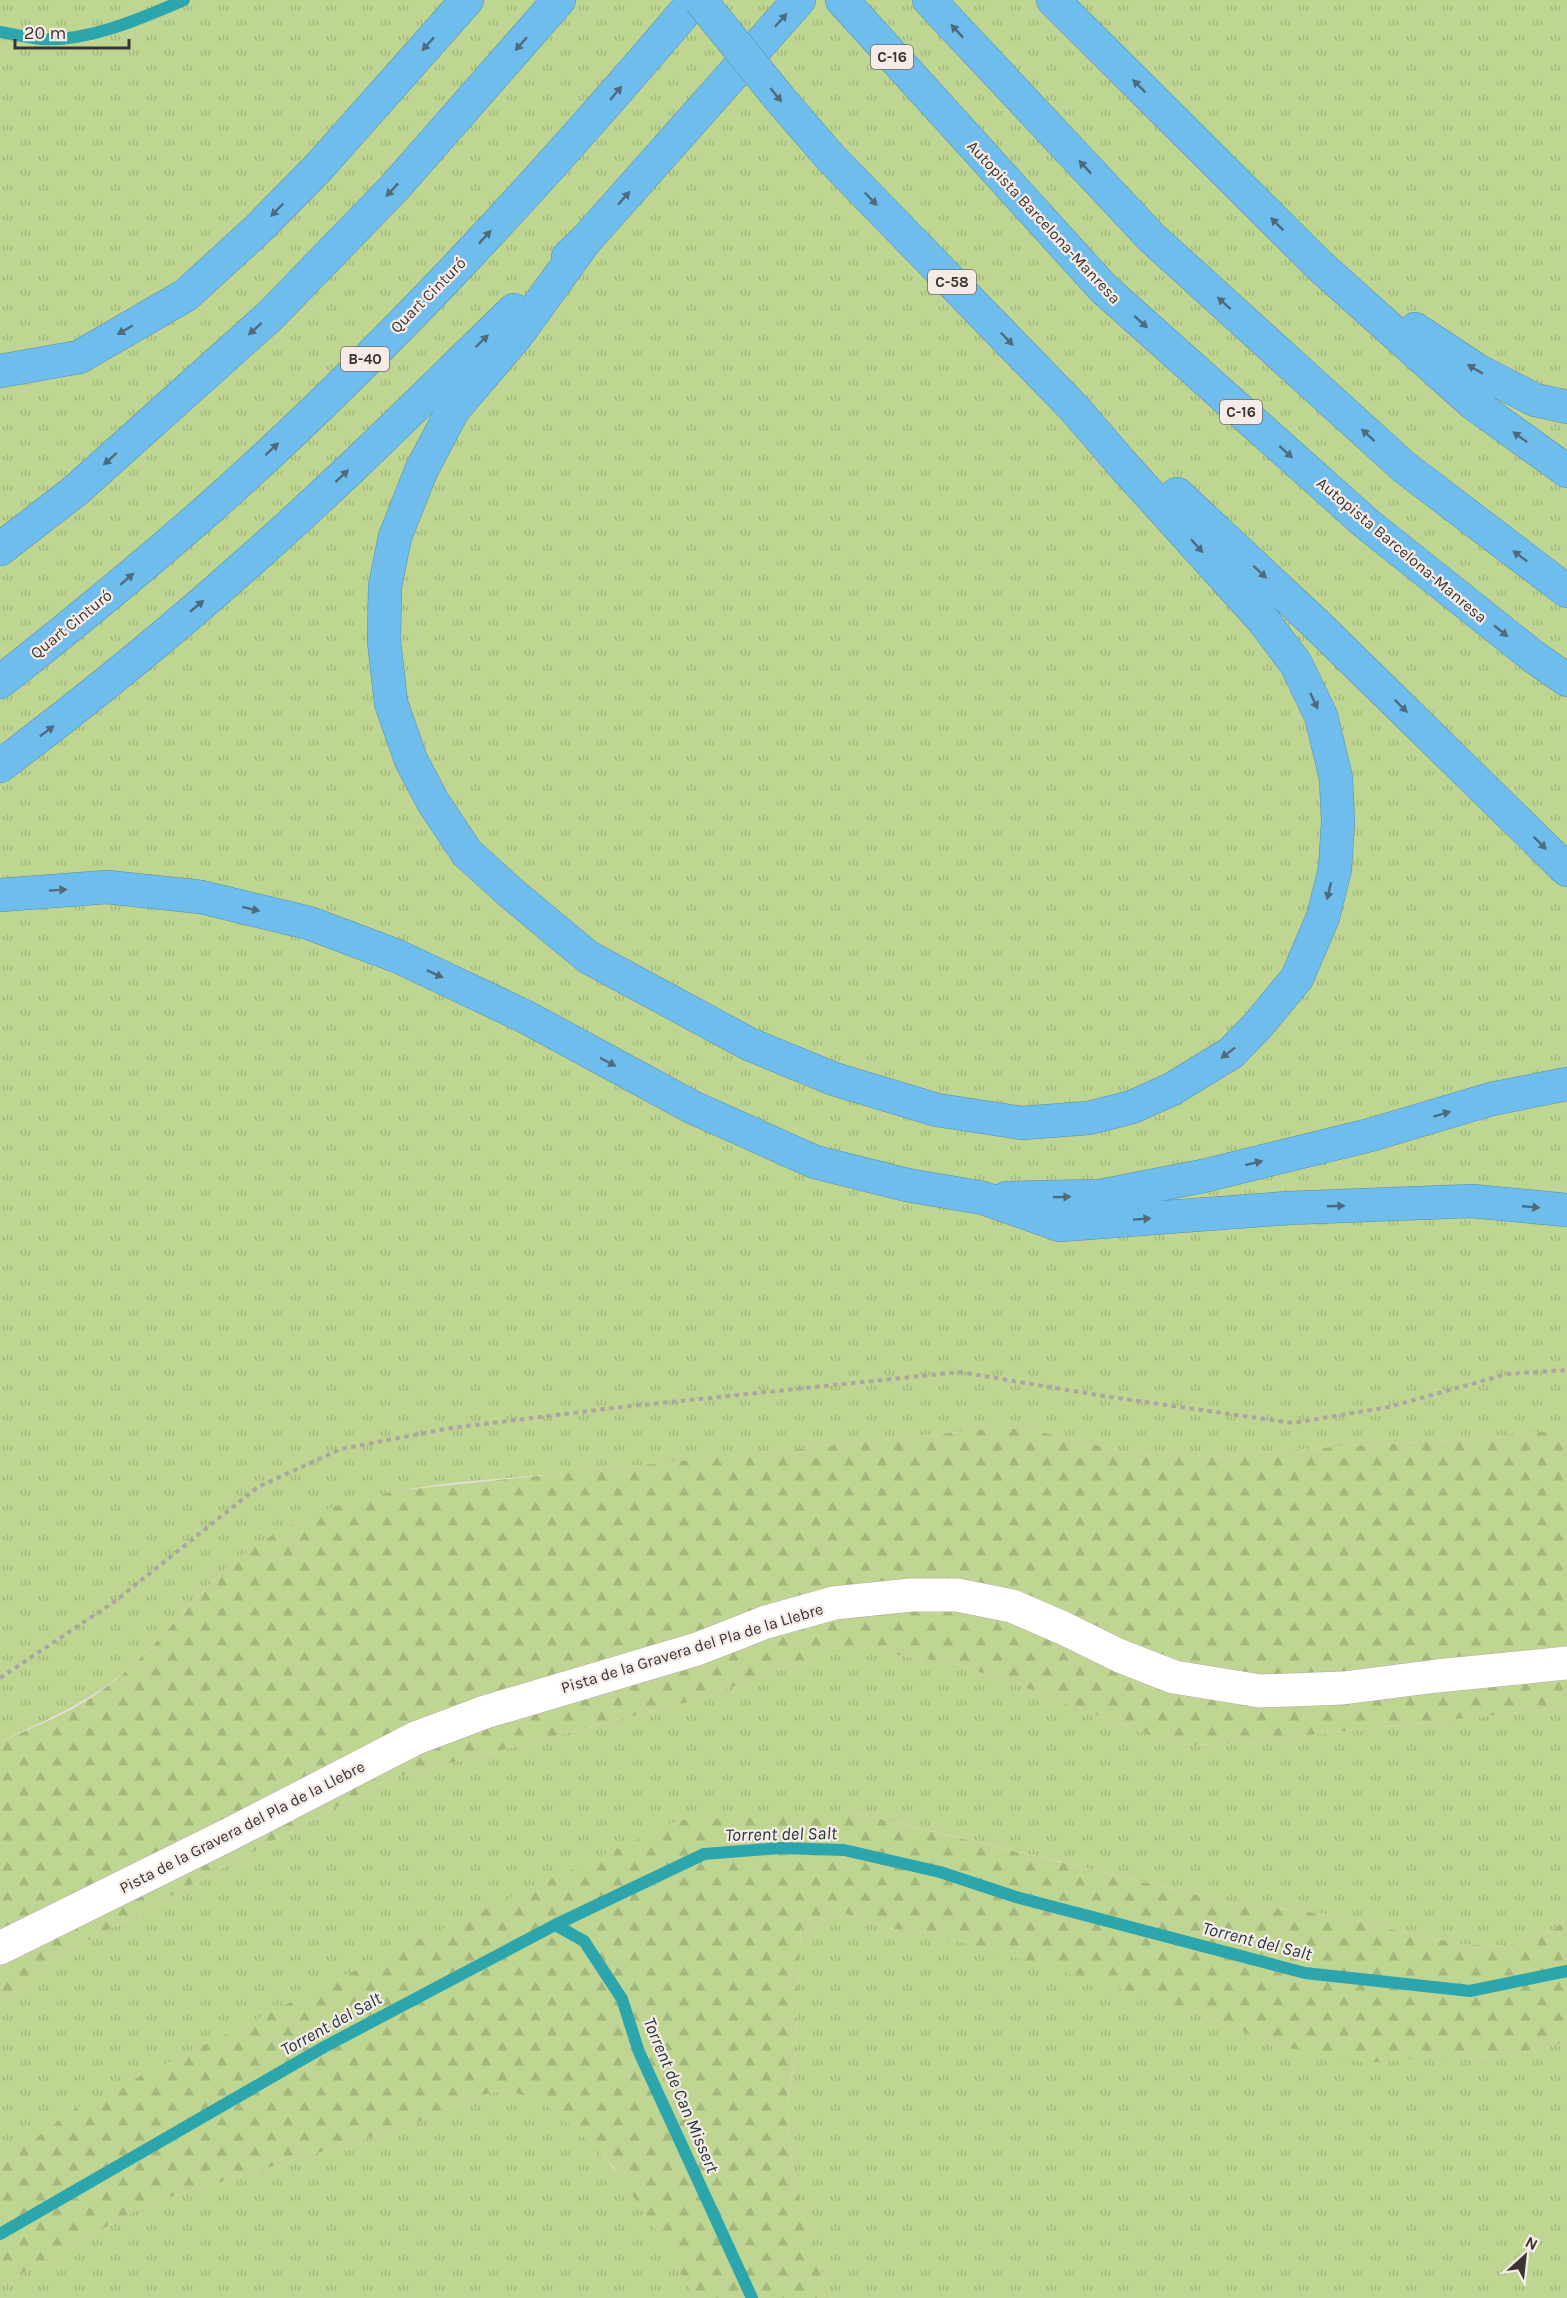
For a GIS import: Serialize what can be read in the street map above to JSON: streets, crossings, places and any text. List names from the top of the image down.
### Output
{
  "streets": {
    "highway": [
      "C-16",
      "Autopista Barcelona-Manresa",
      "C-58",
      "Quart Cinturó",
      "B-40"
    ],
    "street": ["Pista de la Gravera del Pla de la Llebre"]
  },
  "water": ["Torrent del Salt", "Torrent de Can Missert"],
  "scale_bar": "20 m",
  "north": "top right"
}
